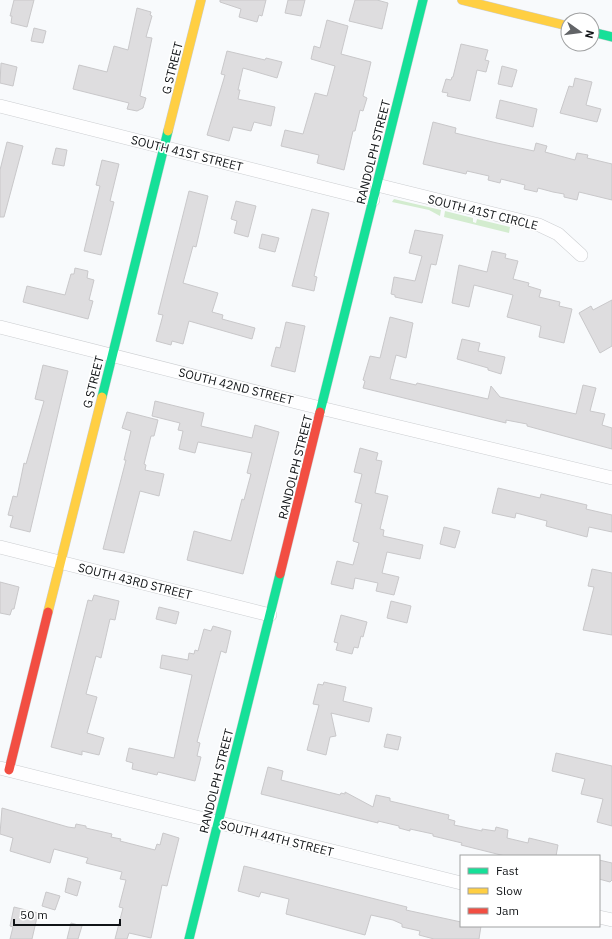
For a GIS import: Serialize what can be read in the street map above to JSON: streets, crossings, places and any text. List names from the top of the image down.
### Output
{
  "streets": {
    "main road": ["G STREET", "RANDOLPH STREET"],
    "street": [
      "SOUTH 41ST STREET",
      "SOUTH 41ST CIRCLE",
      "SOUTH 42ND STREET",
      "SOUTH 43RD STREET",
      "SOUTH 44TH STREET"
    ]
  },
  "crossings": [
    ["G STREET", "SOUTH 41ST STREET"],
    ["G STREET", "SOUTH 42ND STREET"],
    ["G STREET", "SOUTH 43RD STREET"],
    ["G STREET", "SOUTH 44TH STREET"],
    ["RANDOLPH STREET", "SOUTH 41ST STREET"],
    ["RANDOLPH STREET", "SOUTH 41ST CIRCLE"],
    ["RANDOLPH STREET", "SOUTH 42ND STREET"],
    ["RANDOLPH STREET", "SOUTH 43RD STREET"],
    ["RANDOLPH STREET", "SOUTH 44TH STREET"]
  ],
  "legend": ["Fast", "Slow", "Jam"],
  "scale_bar": "50 m",
  "north": "right"
}
